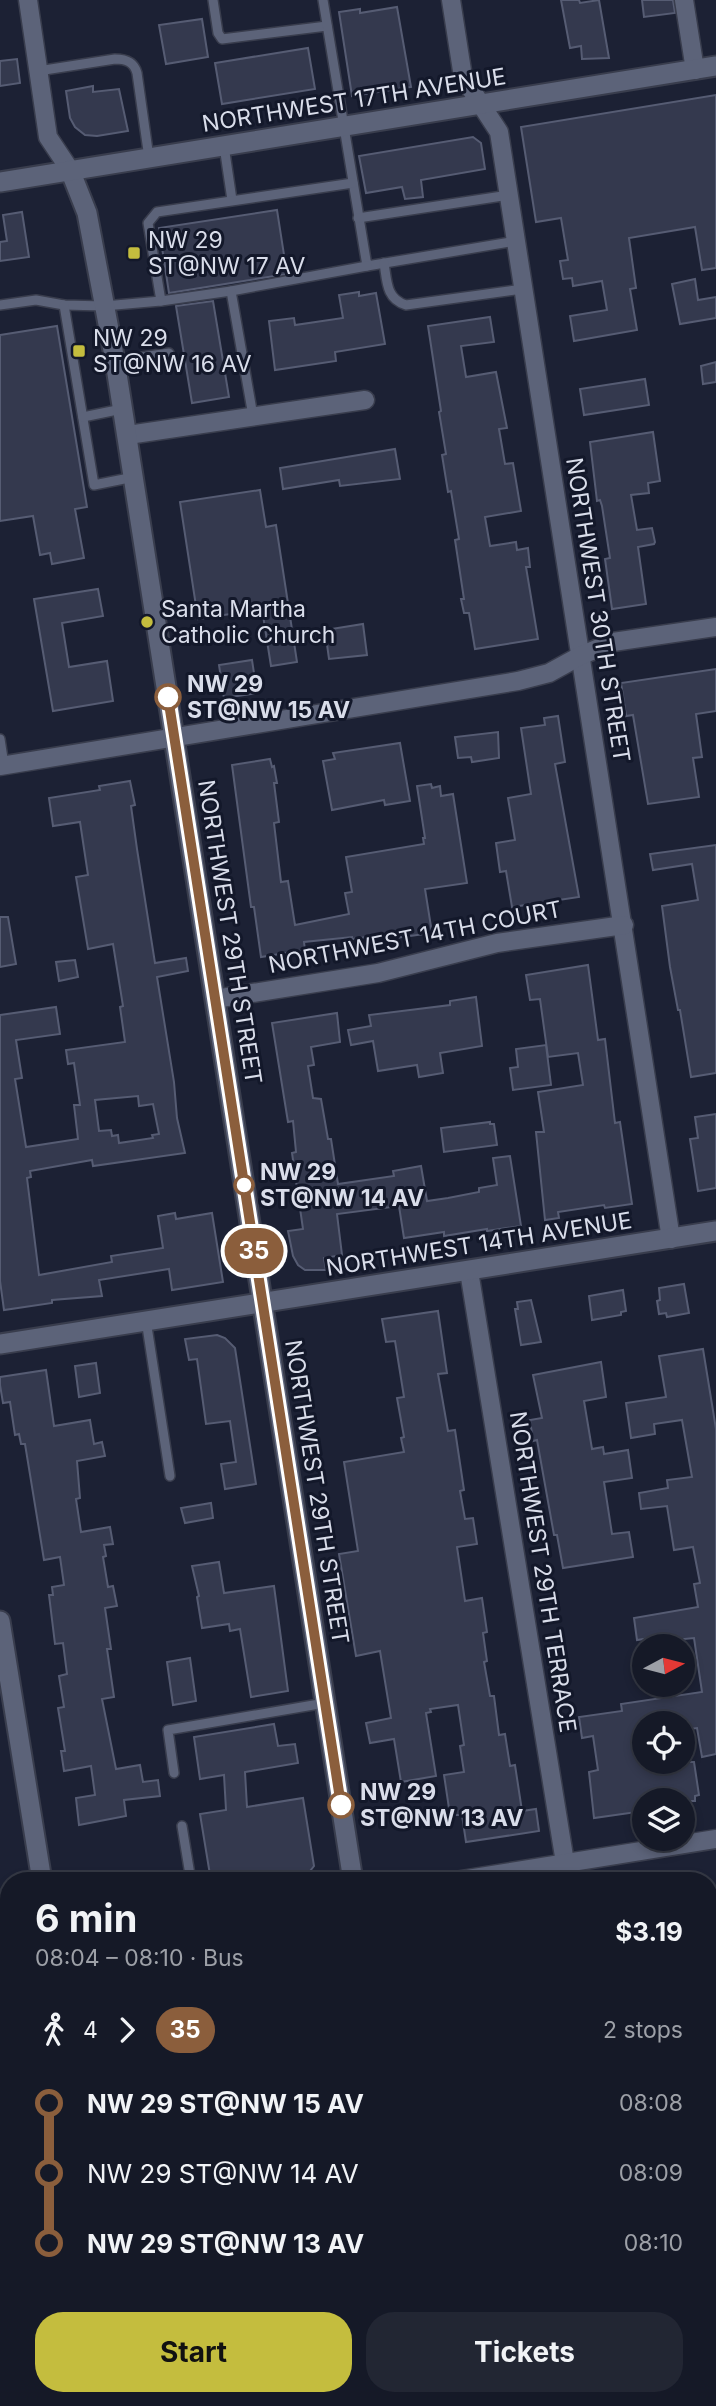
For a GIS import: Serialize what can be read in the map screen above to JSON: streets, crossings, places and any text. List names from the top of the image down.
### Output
{
  "streets": {
    "street": [
      "NORTHWEST 17TH AVENUE",
      "NORTHWEST 30TH STREET",
      "NORTHWEST 29TH STREET",
      "NORTHWEST 14TH COURT",
      "NORTHWEST 14TH AVENUE",
      "NORTHWEST 29TH TERRACE"
    ]
  },
  "crossings": [
    ["NORTHWEST 17TH AVENUE", "NORTHWEST 30TH STREET"],
    ["NORTHWEST 17TH AVENUE", "NORTHWEST 29TH STREET"],
    ["NORTHWEST 30TH STREET", "NORTHWEST 14TH COURT"],
    ["NORTHWEST 30TH STREET", "NORTHWEST 14TH AVENUE"],
    ["NORTHWEST 29TH STREET", "NORTHWEST 14TH COURT"],
    ["NORTHWEST 29TH STREET", "NORTHWEST 14TH AVENUE"],
    ["NORTHWEST 14TH AVENUE", "NORTHWEST 29TH TERRACE"]
  ],
  "places": {
    "transit": ["NW 29 ST@NW 17 AV", "NW 29 ST@NW 16 AV"],
    "other": [
      "Santa Martha Catholic Church",
      "NW 29 ST@NW 15 AV",
      "NW 29 ST@NW 14 AV",
      "NW 29 ST@NW 13 AV"
    ]
  },
  "lines": ["bus line 35"],
  "north": "right",
  "page": {
    "on_map": "35",
    "heading": ["6 min", "08:04 – 08:10 · Bus", "$3.19"],
    "legs": ["4", "35", "2 stops"],
    "list": [
      {
        "name": "NW 29 ST@NW 15 AV",
        "value": "08:08"
      },
      {
        "name": "NW 29 ST@NW 14 AV",
        "value": "08:09"
      },
      {
        "name": "NW 29 ST@NW 13 AV",
        "value": "08:10"
      }
    ],
    "buttons": ["Start", "Tickets"]
  }
}
